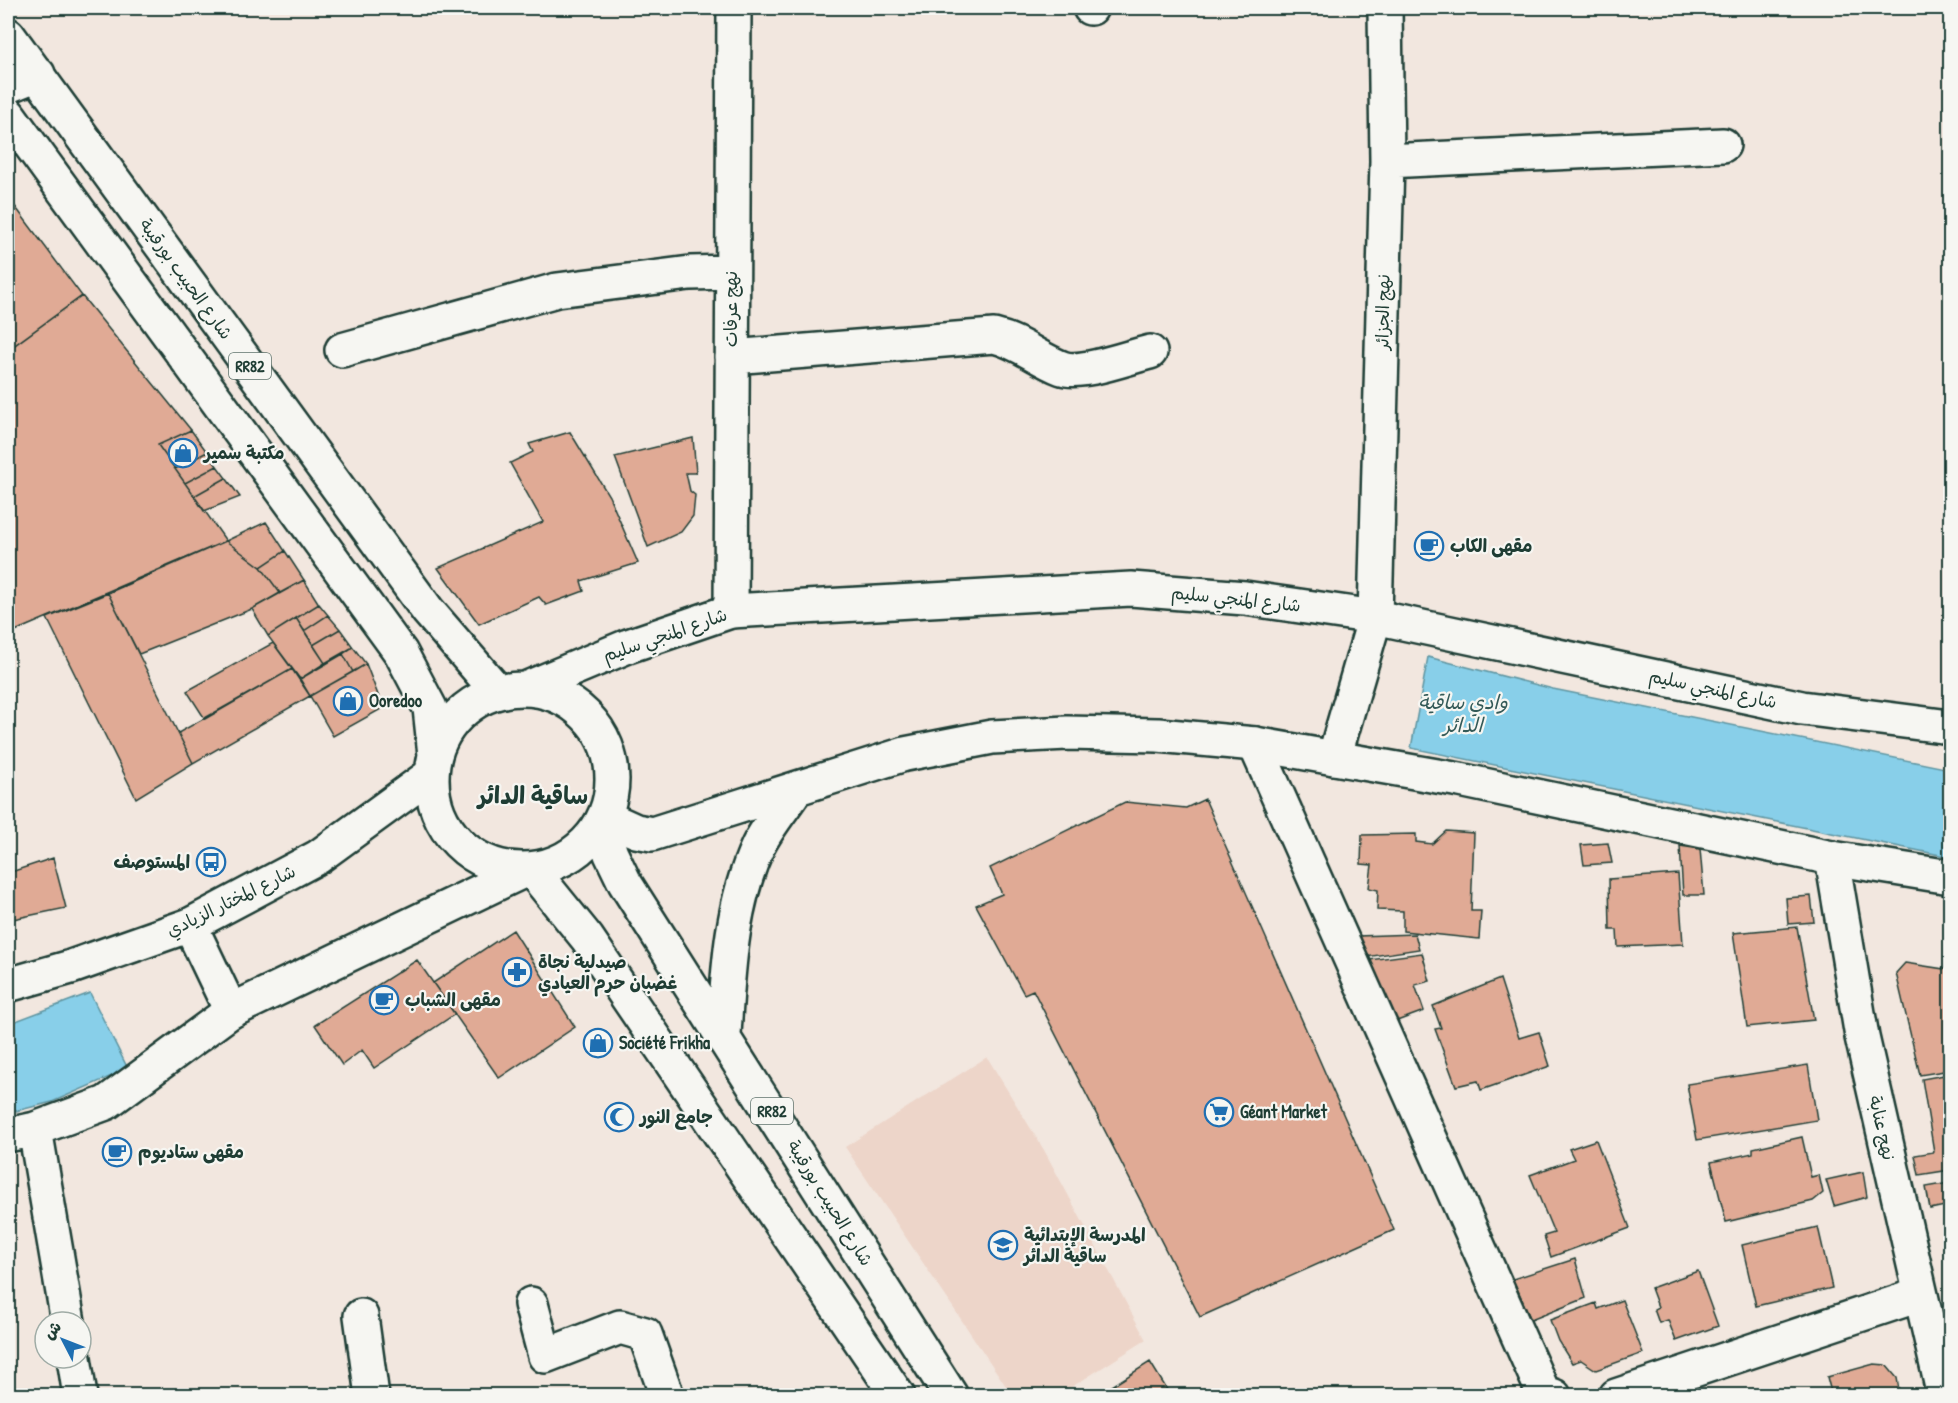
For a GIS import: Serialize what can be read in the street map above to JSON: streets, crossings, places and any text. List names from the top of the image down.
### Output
{
  "streets": {
    "main road": [
      "شارع الحبيب بورقيبة",
      "نهج عرفات",
      "نهج الجزائر",
      "RR82",
      "شارع المنجي سليم",
      "شارع المختار الزيادي",
      "نهج عنابة"
    ]
  },
  "crossings": [
    ["شارع الحبيب بورقيبة", "RR82"],
    ["شارع الحبيب بورقيبة", "شارع المنجي سليم"],
    ["شارع الحبيب بورقيبة", "شارع المختار الزيادي"],
    ["نهج عرفات", "شارع المنجي سليم"],
    ["نهج الجزائر", "شارع المنجي سليم"],
    ["RR82", "شارع المنجي سليم"],
    ["RR82", "شارع المختار الزيادي"],
    ["شارع المنجي سليم", "شارع المختار الزيادي"]
  ],
  "districts": ["ساقية الدائر"],
  "water": ["وادي ساقية الدائر"],
  "places": {
    "shop": ["مكتبة سمير", "Ooredoo", "Société Frikha"],
    "cafe": ["مقهى الكاب", "مقهى الشباب", "مقهى ستاديوم"],
    "bus stop": ["المستوصف"],
    "pharmacy": ["صيدلية نجاة غضبان حرم العيادي"],
    "supermarket": ["Géant Market"],
    "mosque": ["جامع النور"],
    "school or university": ["المدرسة الإبتدائية ساقية الدائر"]
  },
  "north": "top left"
}
